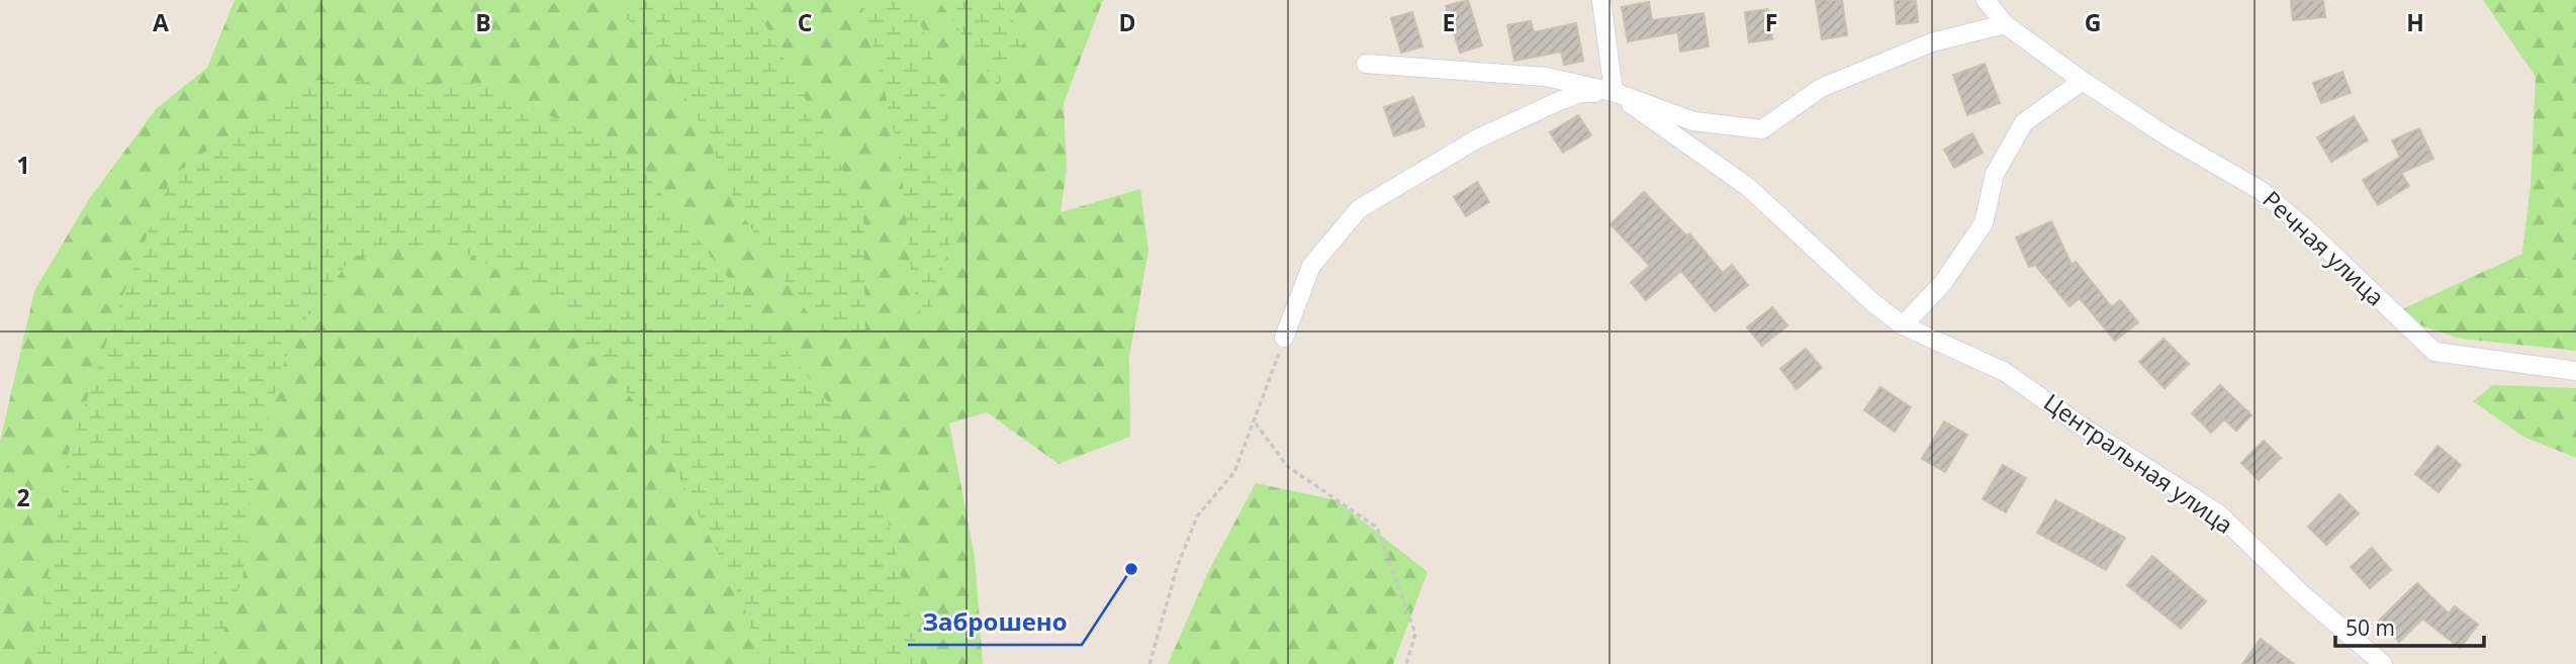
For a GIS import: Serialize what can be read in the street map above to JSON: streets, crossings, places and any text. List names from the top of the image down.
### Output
{
  "streets": {
    "street": ["Речная улица", "Центральная улица"]
  },
  "places": ["Заброшено"],
  "scale_bar": "50 m",
  "grid": {
    "columns": [
      "A",
      "B",
      "C",
      "D",
      "E",
      "F",
      "G",
      "H"
    ],
    "rows": ["1", "2"]
  }
}
